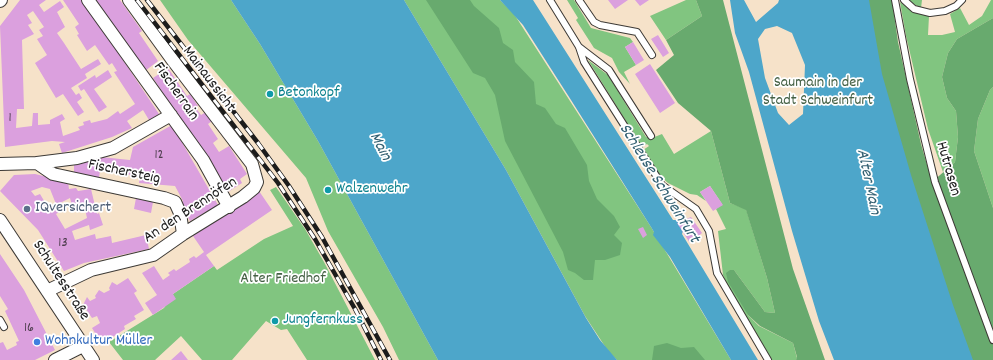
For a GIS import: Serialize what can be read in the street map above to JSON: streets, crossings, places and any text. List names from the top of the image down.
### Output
{
  "streets": {
    "street": [
      "Mainaussicht",
      "Fischerrain",
      "Fischersteig",
      "An den Brennöfen",
      "Schultesstraße"
    ],
    "lane": ["Hutrasen"]
  },
  "crossings": [
    ["Mainaussicht", "An den Brennöfen"],
    ["Fischerrain", "Fischersteig"],
    ["Fischerrain", "An den Brennöfen"],
    ["Fischersteig", "An den Brennöfen"],
    ["An den Brennöfen", "Schultesstraße"]
  ],
  "water": ["Main", "Alter Main", "Schleuse Schweinfurt"],
  "parks": ["Saumain in der Stadt Schweinfurt", "Alter Friedhof"],
  "places": [
    "Betonkopf",
    "Walzenwehr",
    "IQversichert",
    "Jungfernkuss",
    "Wohnkultur Müller"
  ],
  "house_numbers": [
    "1",
    "12",
    "13",
    "16"
  ]
}
